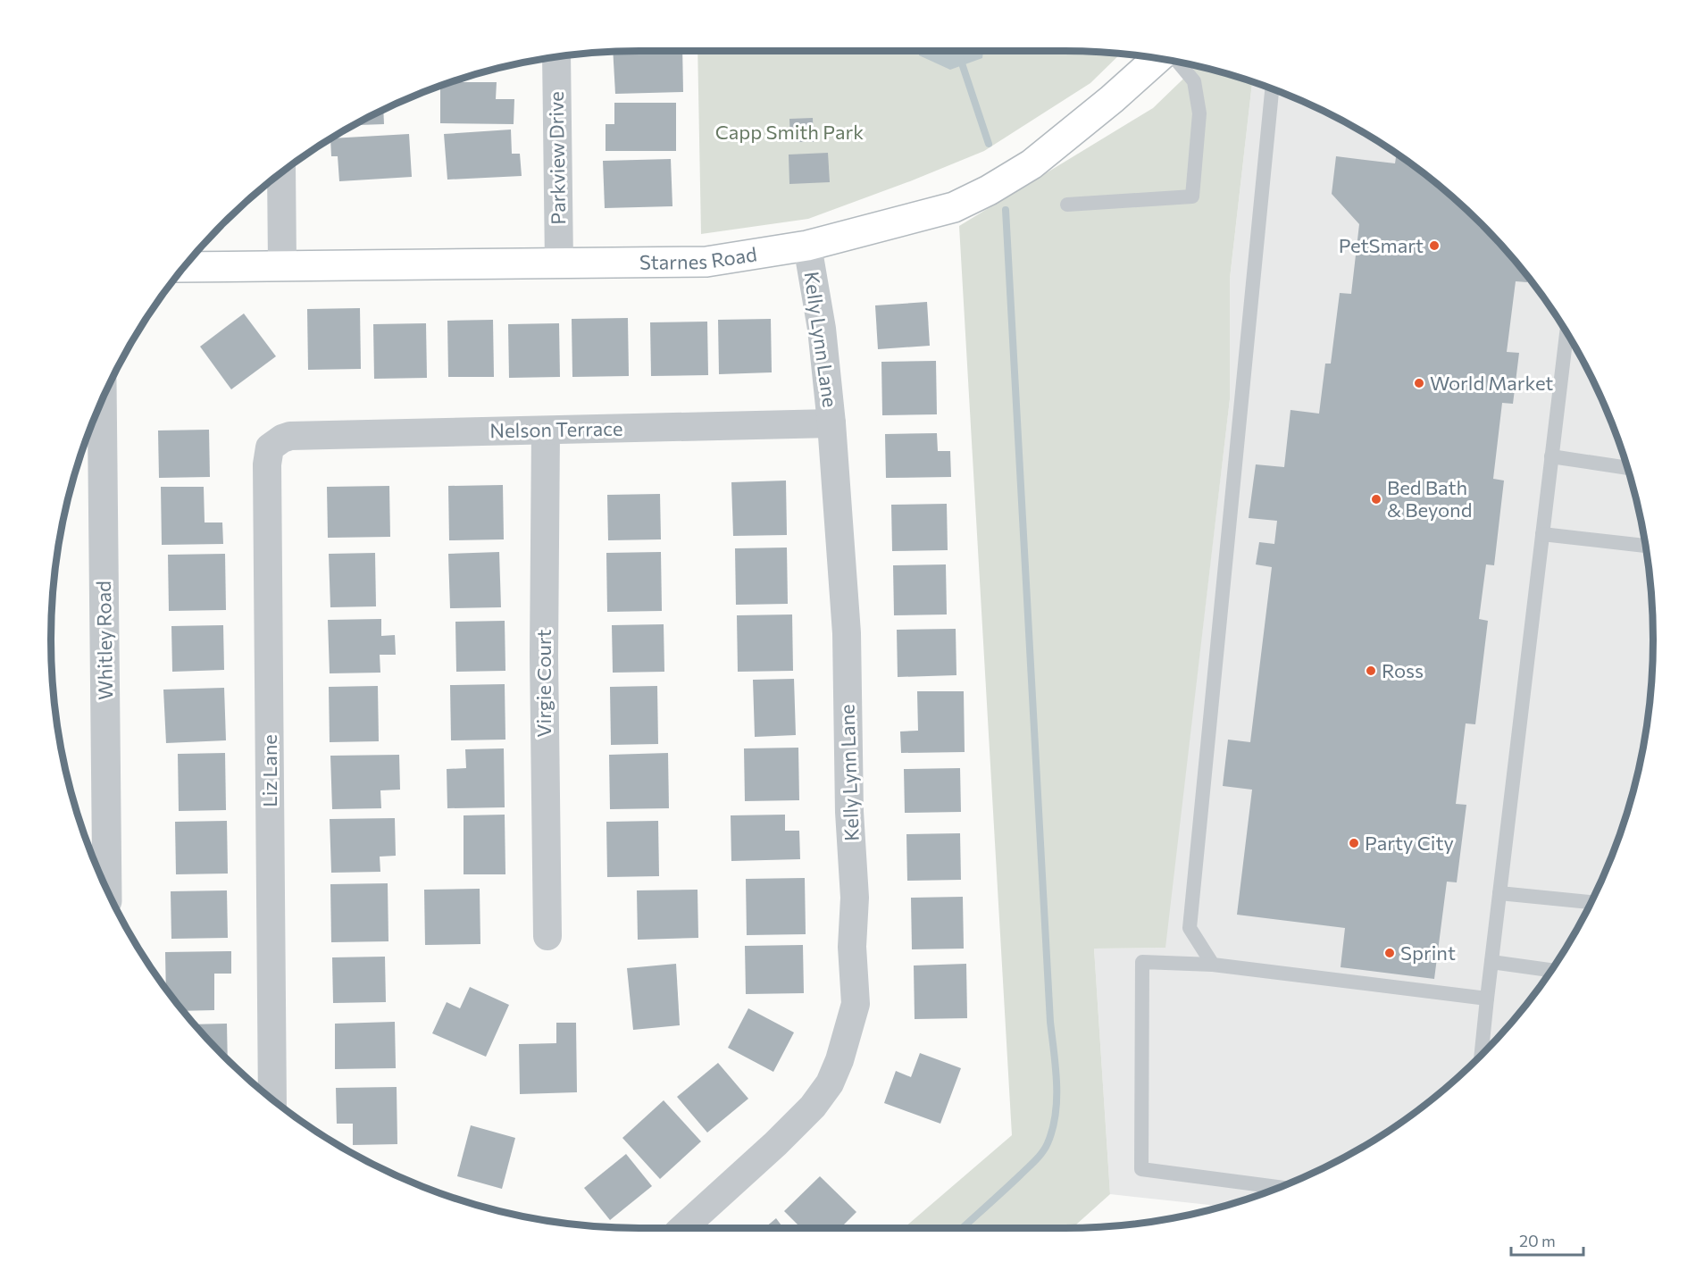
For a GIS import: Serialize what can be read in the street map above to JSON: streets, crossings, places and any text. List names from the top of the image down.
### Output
{
  "streets": {
    "main road": ["Starnes Road"],
    "street": [
      "Parkview Drive",
      "Kelly Lynn Lane",
      "Nelson Terrace",
      "Whitley Road",
      "Virgie Court",
      "Liz Lane"
    ]
  },
  "crossings": [
    ["Parkview Drive", "Starnes Road"],
    ["Starnes Road", "Kelly Lynn Lane"],
    ["Kelly Lynn Lane", "Nelson Terrace"],
    ["Nelson Terrace", "Virgie Court"],
    ["Nelson Terrace", "Liz Lane"]
  ],
  "parks": ["Capp Smith Park"],
  "places": [
    "PetSmart",
    "World Market",
    "Bed Bath & Beyond",
    "Ross",
    "Party City",
    "Sprint"
  ],
  "scale_bar": "20 m"
}
